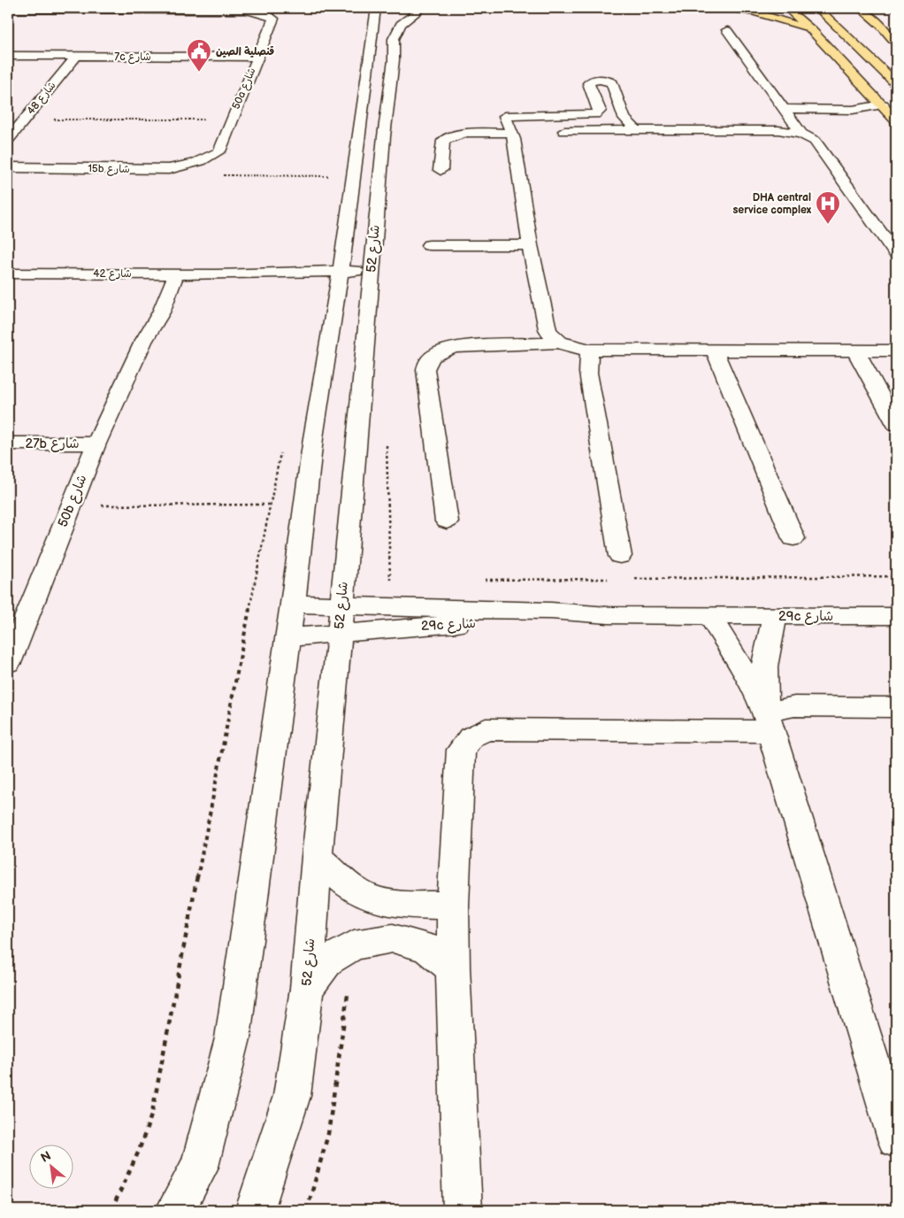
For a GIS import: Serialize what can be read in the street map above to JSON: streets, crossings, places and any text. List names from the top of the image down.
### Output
{
  "streets": {
    "street": [
      "7c شارع",
      "50a شارع",
      "شارع 48",
      "15b شارع",
      "شارع 52",
      "شارع 42",
      "27b شارع",
      "50b شارع",
      "29c شارع"
    ]
  },
  "crossings": [
    ["7c شارع", "50a شارع"],
    ["7c شارع", "شارع 48"],
    ["50a شارع", "15b شارع"],
    ["شارع 52", "شارع 42"],
    ["شارع 52", "29c شارع"],
    ["شارع 42", "50b شارع"],
    ["27b شارع", "50b شارع"]
  ],
  "places": {
    "public building": ["قنصلية الصين"],
    "hospital": ["DHA central service complex"]
  },
  "north": "top left"
}
